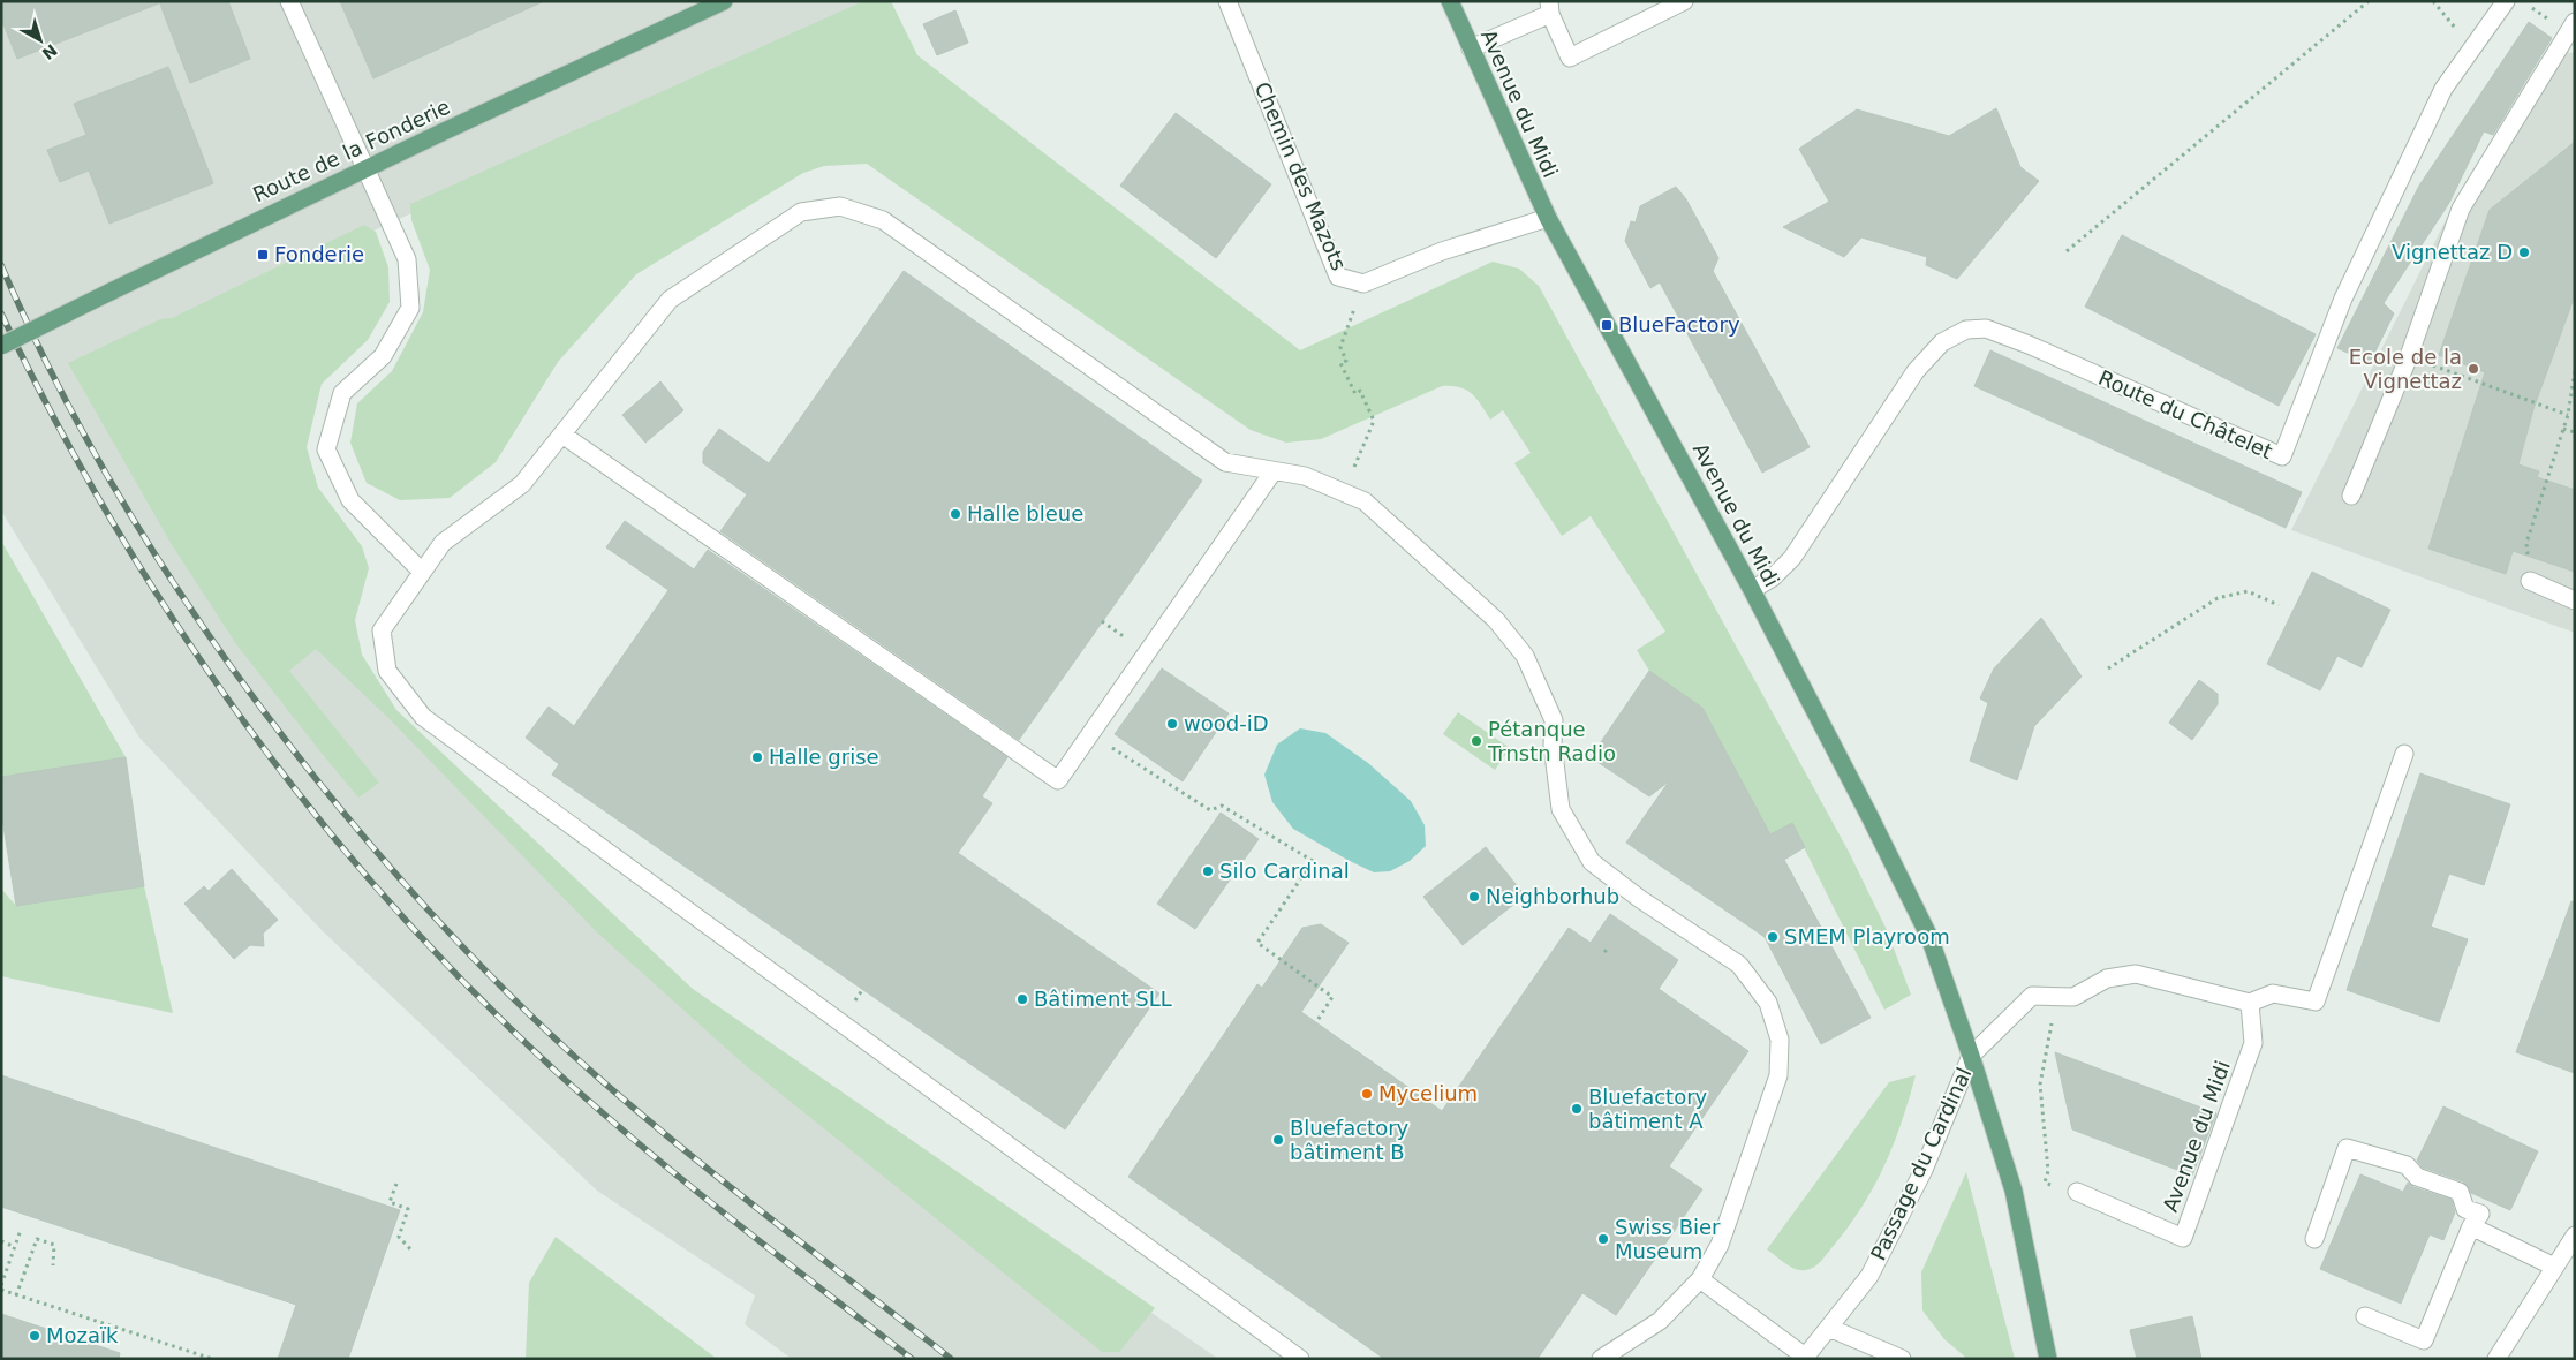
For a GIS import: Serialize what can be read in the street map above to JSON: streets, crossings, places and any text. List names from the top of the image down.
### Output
{
  "streets": {
    "main road": ["Avenue du Midi", "Route de la Fonderie"],
    "street": ["Chemin des Mazots", "Route du Châtelet", "Passage du Cardinal"]
  },
  "crossings": [
    ["Avenue du Midi", "Chemin des Mazots"],
    ["Avenue du Midi", "Route du Châtelet"],
    ["Avenue du Midi", "Passage du Cardinal"]
  ],
  "places": {
    "other": [
      "Vignettaz D",
      "Ecole de la Vignettaz",
      "Halle bleue",
      "wood-iD",
      "Pétanque Trnstn Radio",
      "Halle grise",
      "Silo Cardinal",
      "Neighborhub",
      "SMEM Playroom",
      "Bâtiment SLL",
      "Mycelium",
      "Bluefactory bâtiment A",
      "Bluefactory bâtiment B",
      "Swiss Bier Museum",
      "Mozaïk"
    ],
    "transit": ["Fonderie", "BlueFactory"]
  },
  "north": "bottom right"
}
